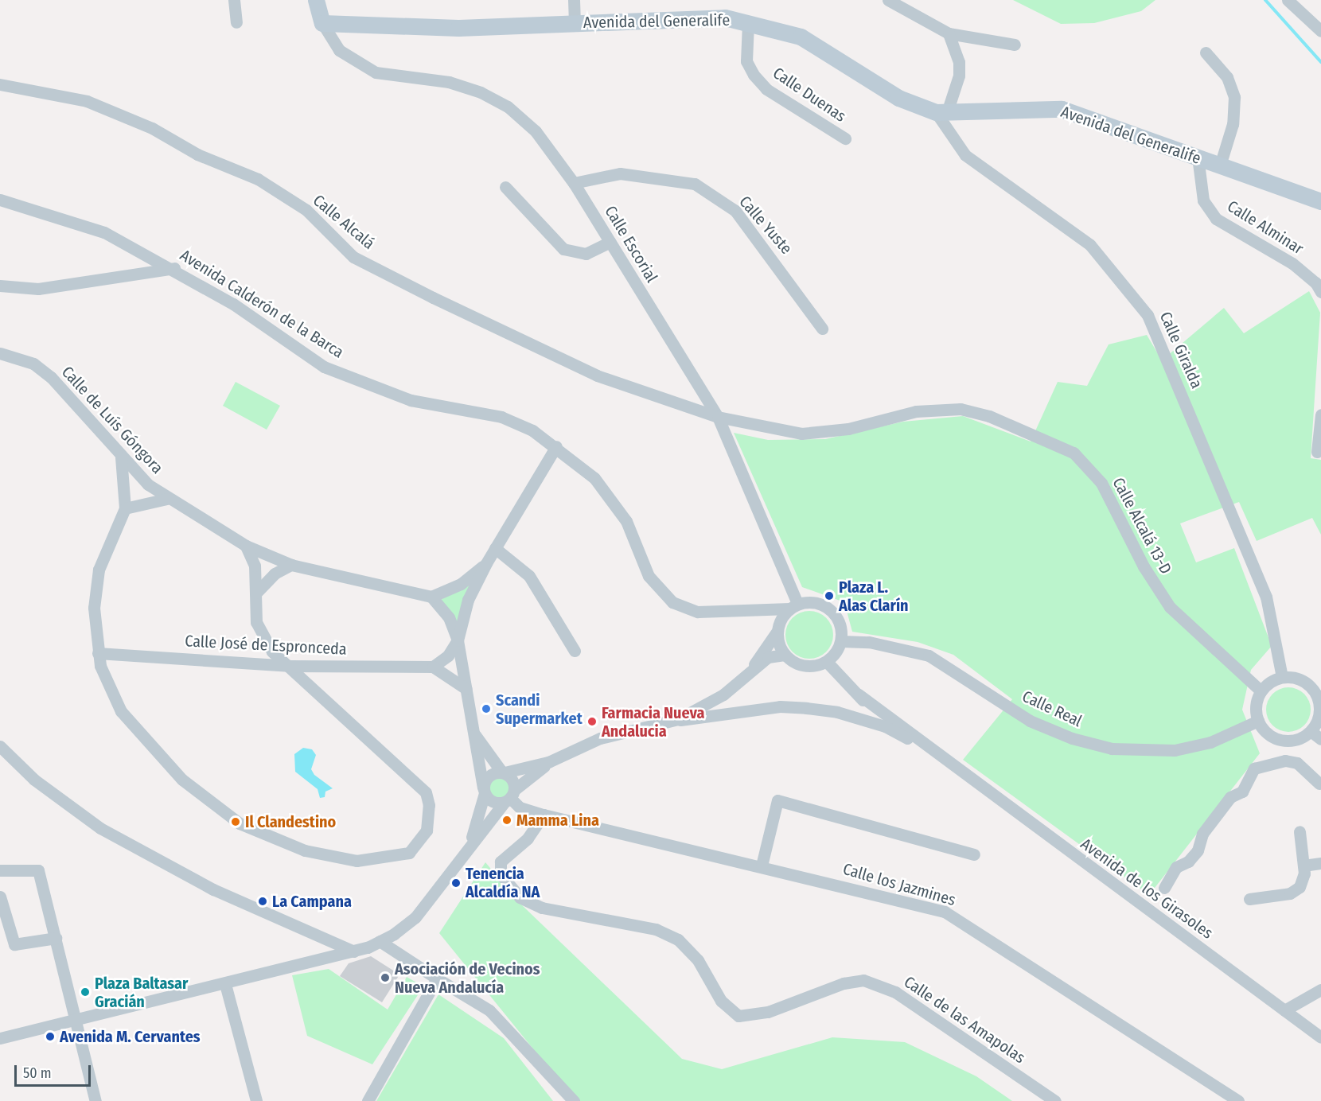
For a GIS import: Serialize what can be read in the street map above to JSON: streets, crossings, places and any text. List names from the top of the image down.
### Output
{
  "streets": {
    "street": [
      "Avenida del Generalife",
      "Calle Duenas",
      "Calle Alcalá",
      "Calle Yuste",
      "Calle Alminar",
      "Calle Escorial",
      "Avenida Calderón de la Barca",
      "Calle Giralda",
      "Calle de Luís Góngora",
      "Calle Alcalá 13-D",
      "Calle José de Espronceda",
      "Calle Real",
      "Calle los Jazmines",
      "Avenida de los Girasoles",
      "Calle de las Amapolas"
    ]
  },
  "crossings": [
    ["Avenida del Generalife", "Calle Duenas"],
    ["Avenida del Generalife", "Calle Alminar"],
    ["Avenida del Generalife", "Calle Escorial"],
    ["Avenida del Generalife", "Calle Giralda"],
    ["Calle Alcalá", "Calle Escorial"],
    ["Calle Alcalá", "Calle Alcalá 13-D"],
    ["Calle Yuste", "Calle Escorial"],
    ["Calle Escorial", "Avenida Calderón de la Barca"],
    ["Calle Escorial", "Calle Alcalá 13-D"],
    ["Calle Escorial", "Calle Real"],
    ["Calle Escorial", "Avenida de los Girasoles"],
    ["Avenida Calderón de la Barca", "Calle Real"],
    ["Avenida Calderón de la Barca", "Avenida de los Girasoles"],
    ["Calle Giralda", "Calle Alcalá 13-D"],
    ["Calle Giralda", "Calle Real"],
    ["Calle Alcalá 13-D", "Calle Real"],
    ["Calle Real", "Avenida de los Girasoles"],
    ["Calle los Jazmines", "Calle de las Amapolas"]
  ],
  "places": [
    "Plaza L. Alas Clarín",
    "Scandi Supermarket",
    "Farmacia Nueva Andalucia",
    "Mamma Lina",
    "Il Clandestino",
    "Tenencia Alcaldía NA",
    "La Campana",
    "Asociación de Vecinos Nueva Andalucía",
    "Plaza Baltasar Gracián",
    "Avenida M. Cervantes"
  ],
  "scale_bar": "50 m"
}
